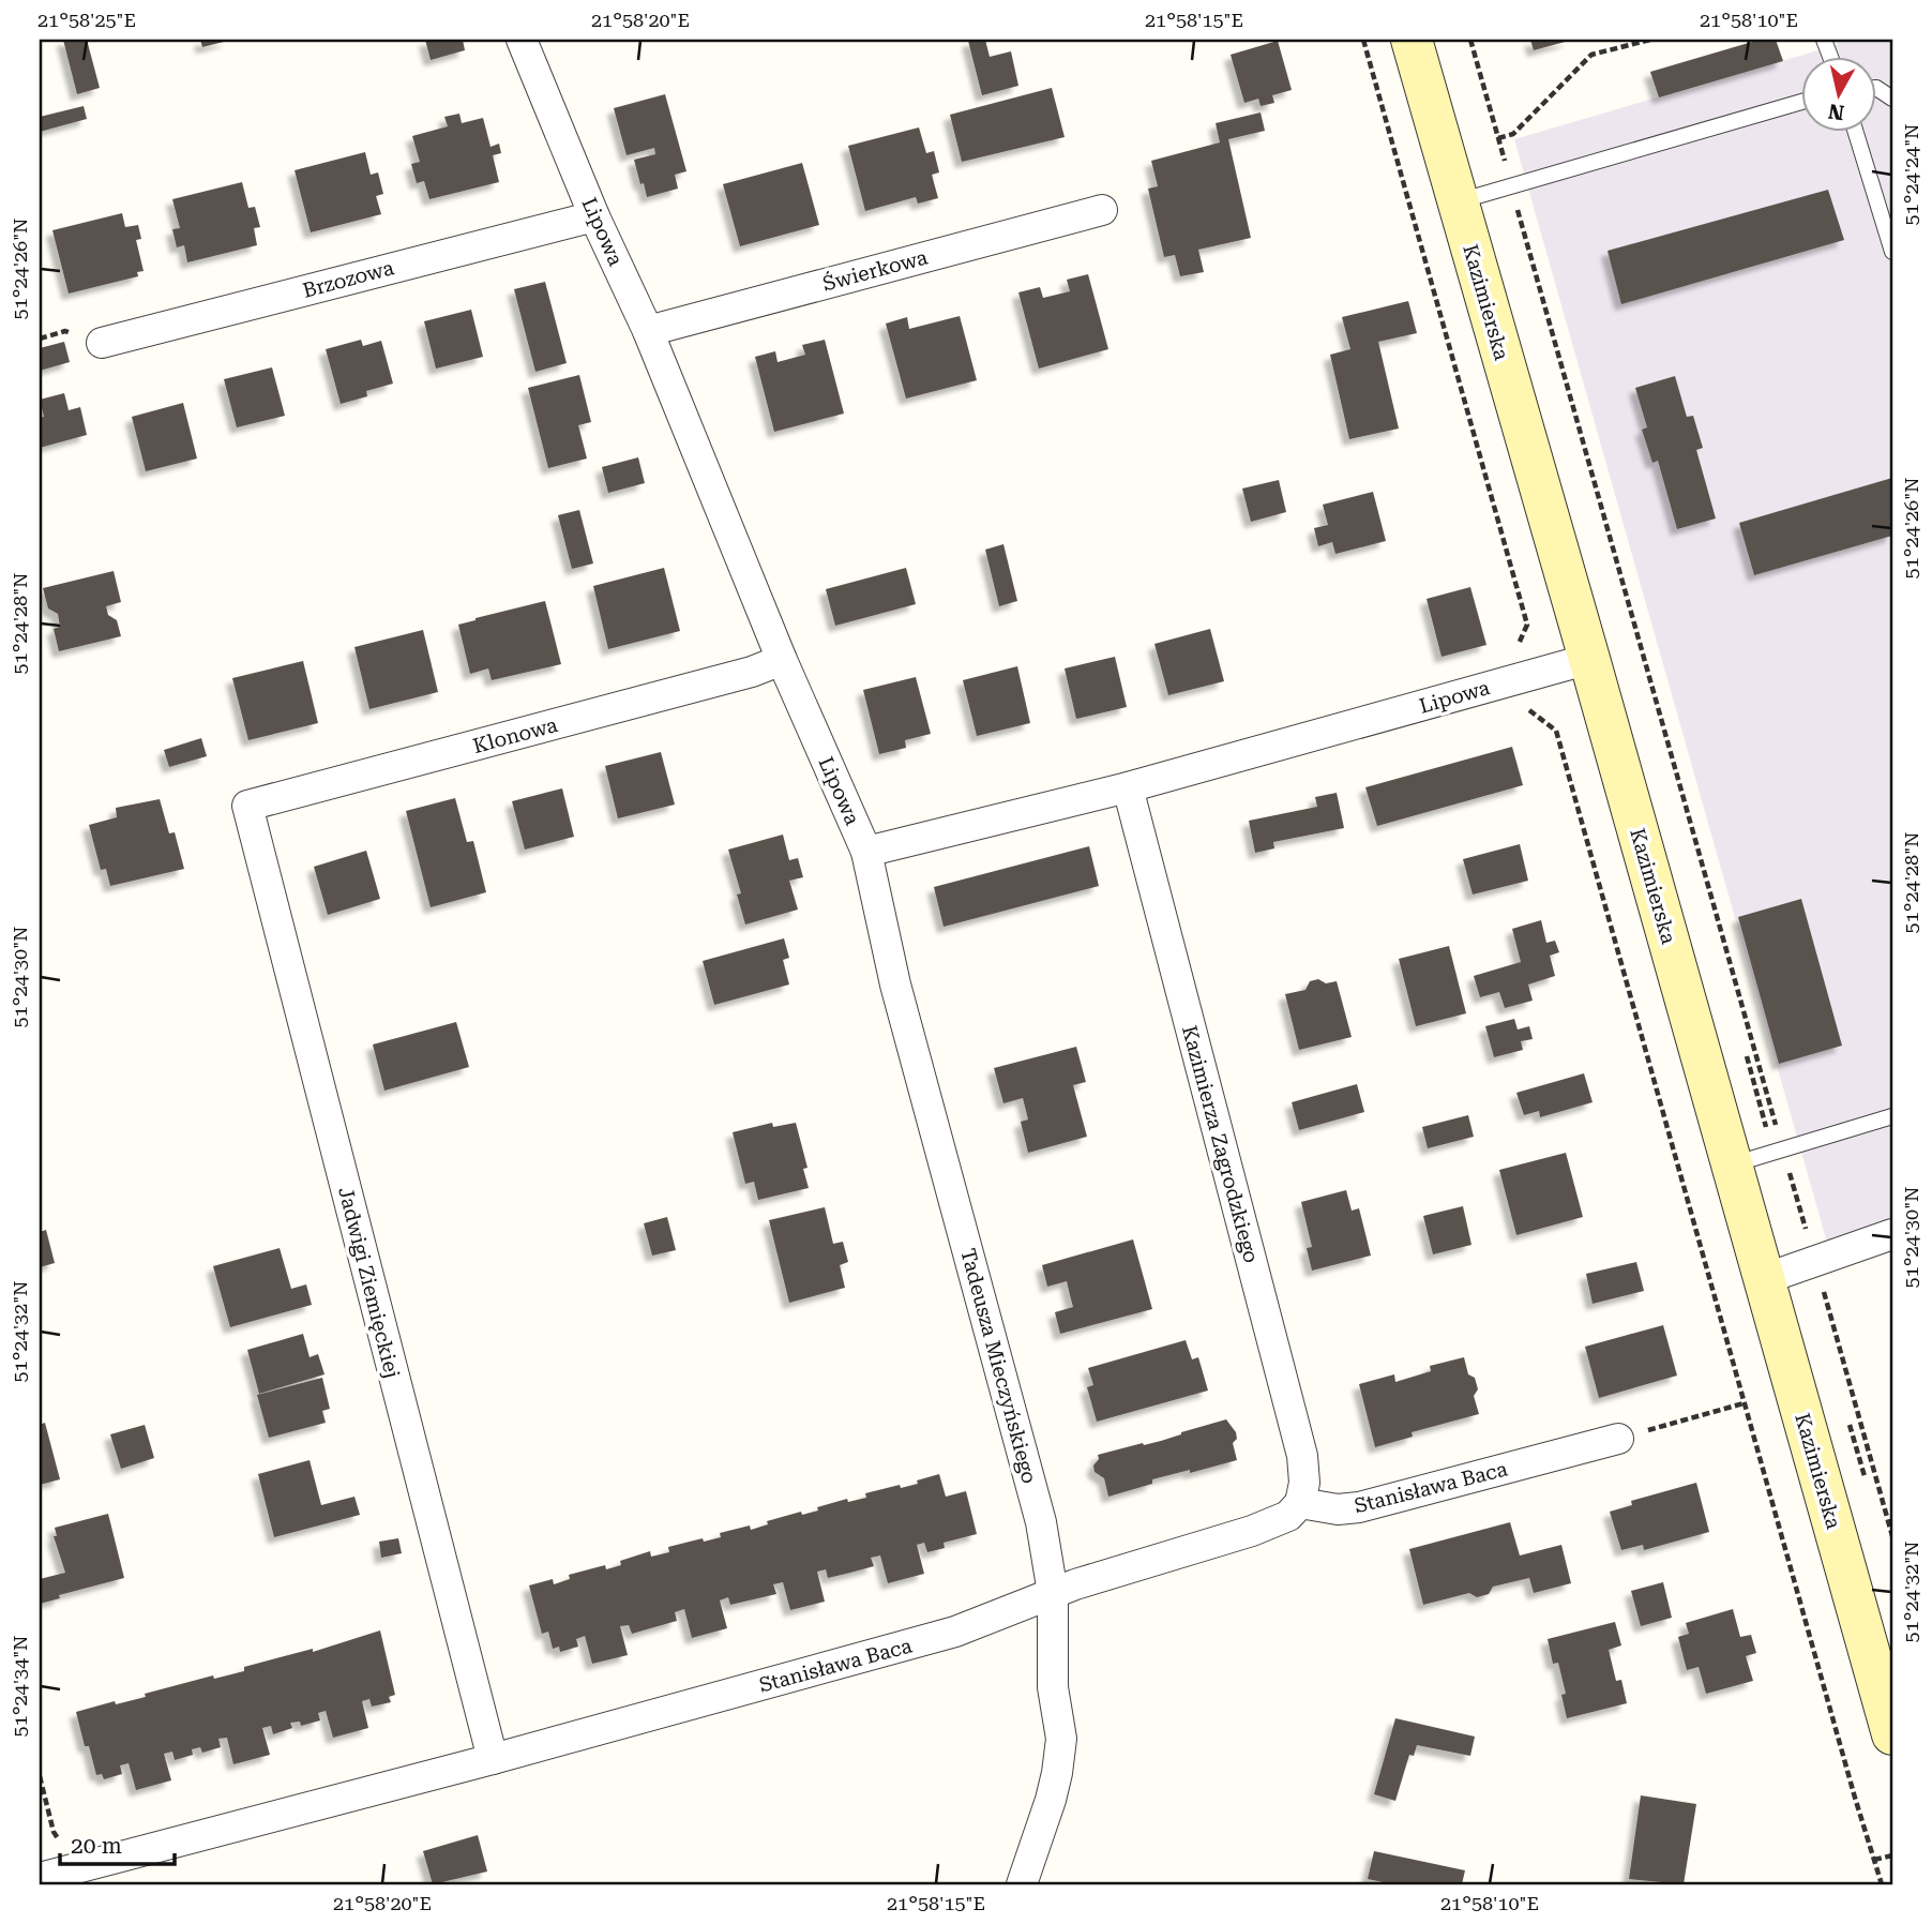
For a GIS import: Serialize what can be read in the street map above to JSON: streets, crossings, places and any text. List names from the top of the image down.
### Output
{
  "streets": {
    "main road": ["Kazimierska"],
    "street": [
      "Lipowa",
      "Świerkowa",
      "Brzozowa",
      "Klonowa",
      "Kazimierza Zagrodzkiego",
      "Jadwigi Ziemięckiej",
      "Tadeusza Mieczyńskiego",
      "Stanisława Baca"
    ]
  },
  "crossings": [
    ["Lipowa", "Świerkowa"],
    ["Lipowa", "Brzozowa"],
    ["Lipowa", "Kazimierska"],
    ["Lipowa", "Klonowa"],
    ["Lipowa", "Kazimierza Zagrodzkiego"],
    ["Lipowa", "Tadeusza Mieczyńskiego"],
    ["Klonowa", "Jadwigi Ziemięckiej"],
    ["Kazimierza Zagrodzkiego", "Stanisława Baca"],
    ["Jadwigi Ziemięckiej", "Stanisława Baca"],
    ["Tadeusza Mieczyńskiego", "Stanisława Baca"]
  ],
  "scale_bar": "20 m",
  "north": "bottom",
  "coordinates": [
    "21°58'25\"E",
    "21°58'20\"E",
    "21°58'15\"E",
    "21°58'10\"E",
    "51°24'24\"N",
    "51°24'26\"N",
    "51°24'28\"N",
    "51°24'30\"N",
    "51°24'32\"N",
    "51°24'34\"N"
  ]
}
